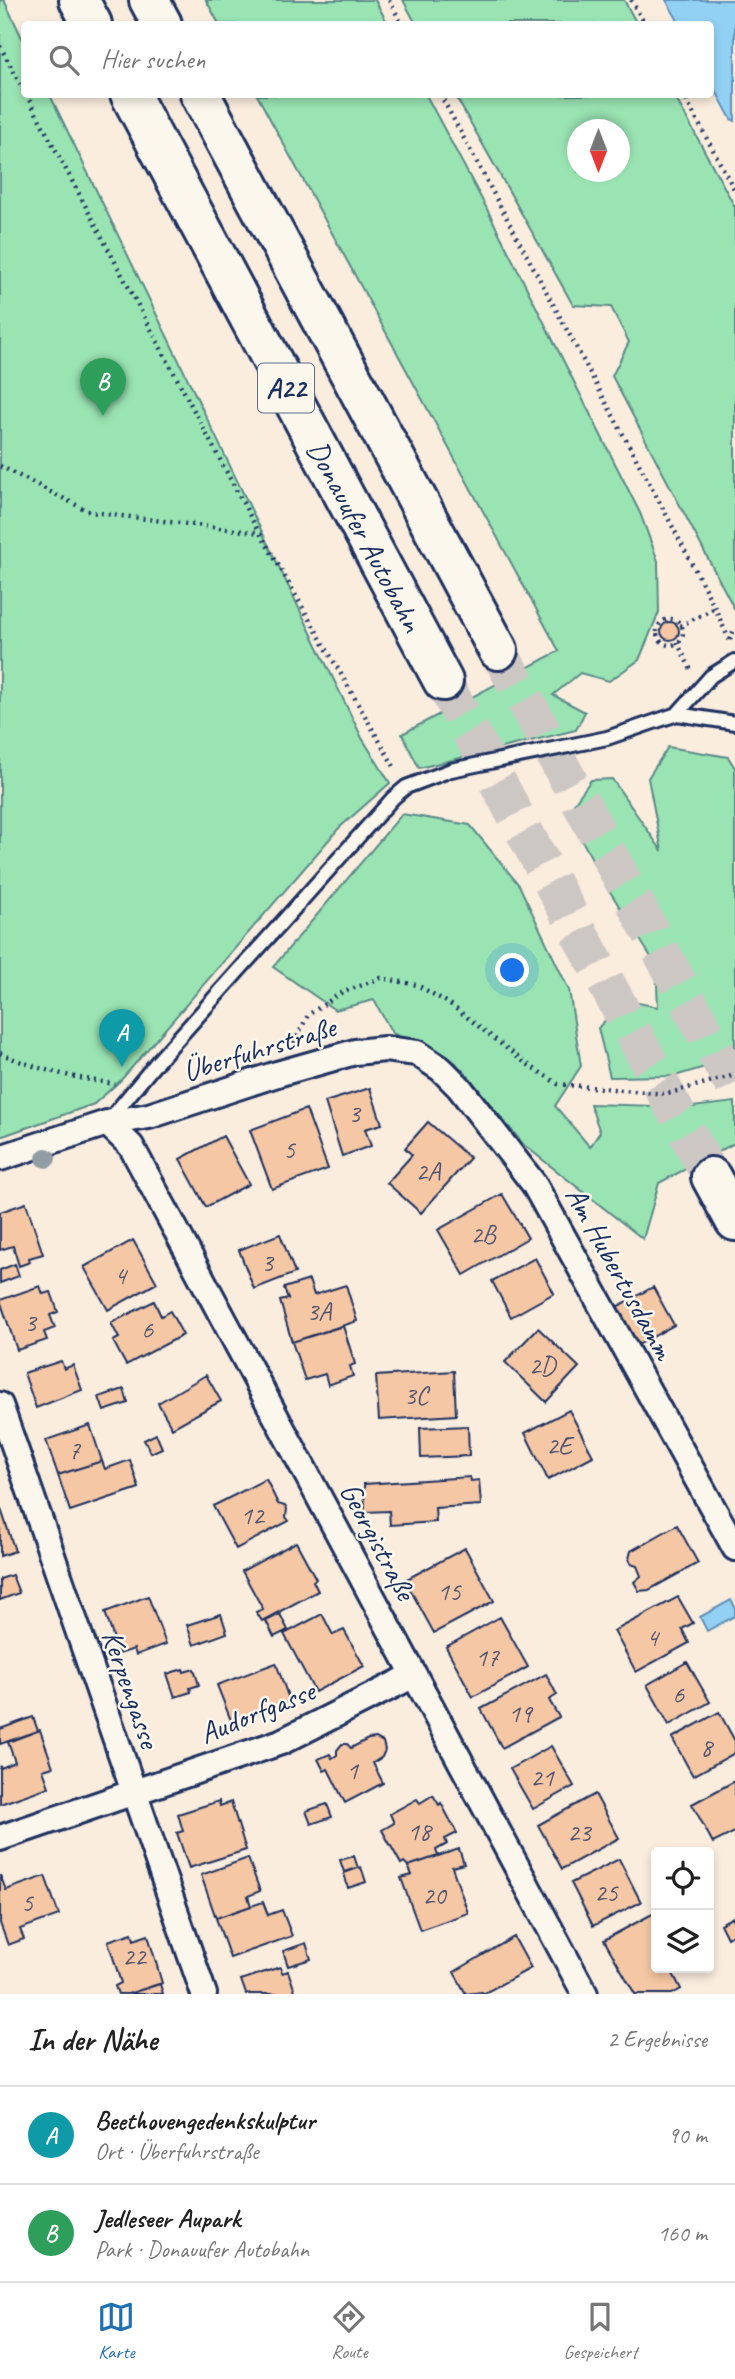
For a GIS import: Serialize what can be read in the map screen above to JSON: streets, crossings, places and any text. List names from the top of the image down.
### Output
{
  "streets": {
    "highway": ["A22", "Donauufer Autobahn"],
    "street": [
      "Überfuhrstraße",
      "Am Hubertusdamm",
      "Georgistraße",
      "Kerpengasse",
      "Audorfgasse"
    ]
  },
  "crossings": [
    ["Überfuhrstraße", "Am Hubertusdamm"],
    ["Überfuhrstraße", "Georgistraße"],
    ["Georgistraße", "Audorfgasse"],
    ["Kerpengasse", "Audorfgasse"]
  ],
  "house_numbers": [
    "3",
    "5",
    "2A",
    "2B",
    "3",
    "4",
    "3A",
    "3",
    "6",
    "2D",
    "3C",
    "2E",
    "7",
    "12",
    "15",
    "4",
    "17",
    "6",
    "19",
    "8",
    "1",
    "21",
    "18",
    "23",
    "25",
    "20",
    "5",
    "22"
  ],
  "north": "bottom",
  "page": {
    "search": "Hier suchen",
    "pins": ["B", "A"],
    "heading": ["In der Nähe", "2 Ergebnisse"],
    "list": [
      {
        "mark": "A",
        "name": "Beethovengedenkskulptur",
        "note": "Ort · Überfuhrstraße",
        "value": "90 m"
      },
      {
        "mark": "B",
        "name": "Jedleseer Aupark",
        "note": "Park · Donauufer Autobahn",
        "value": "160 m"
      }
    ],
    "nav": ["Karte", "Route", "Gespeichert"]
  }
}
